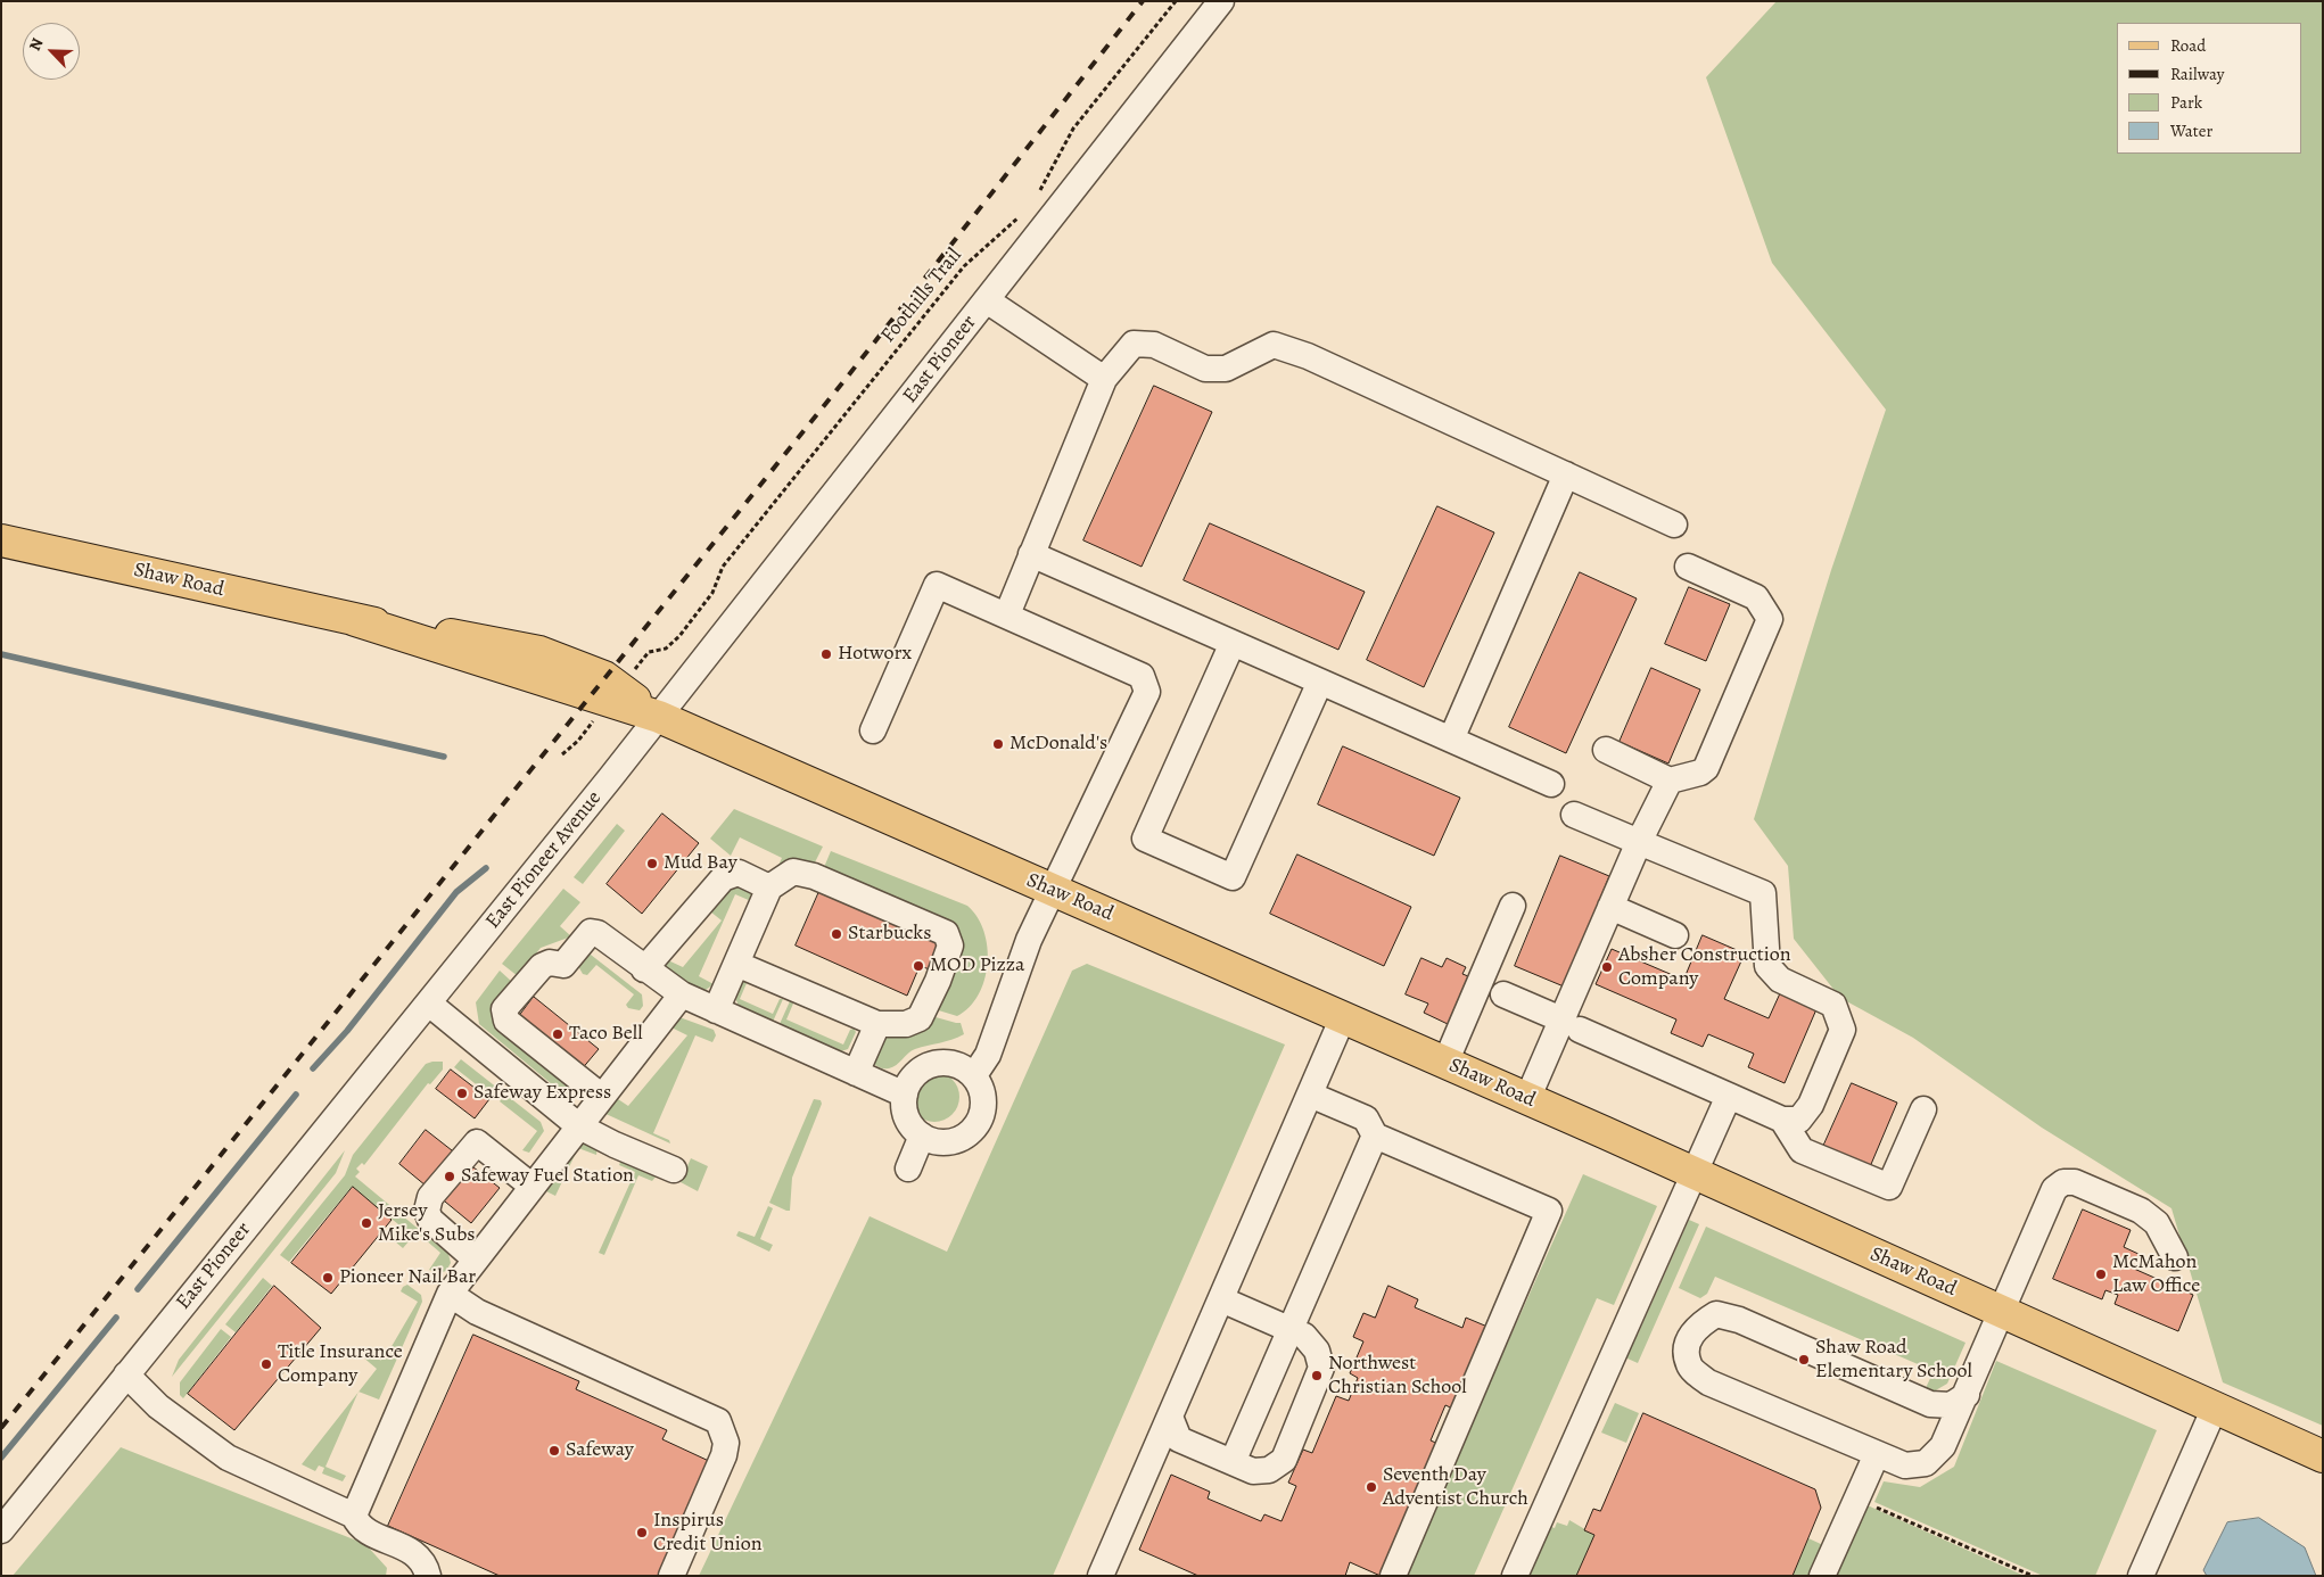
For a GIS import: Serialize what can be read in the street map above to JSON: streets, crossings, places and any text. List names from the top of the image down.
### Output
{
  "streets": {
    "main road": ["Shaw Road"],
    "street": ["East Pioneer", "East Pioneer Avenue"],
    "path": ["Foothills Trail"]
  },
  "crossings": [
    ["East Pioneer", "Shaw Road"],
    ["East Pioneer", "East Pioneer Avenue"],
    ["Shaw Road", "East Pioneer Avenue"]
  ],
  "places": [
    "Hotworx",
    "McDonald's",
    "Mud Bay",
    "Starbucks",
    "MOD Pizza",
    "Absher Construction Company",
    "Taco Bell",
    "Safeway Express",
    "Safeway Fuel Station",
    "Jersey Mike's Subs",
    "McMahon Law Office",
    "Pioneer Nail Bar",
    "Shaw Road Elementary School",
    "Title Insurance Company",
    "Northwest Christian School",
    "Safeway",
    "Seventh Day Adventist Church",
    "Inspirus Credit Union"
  ],
  "legend": [
    "Road",
    "Railway",
    "Park",
    "Water"
  ],
  "north": "top left"
}
